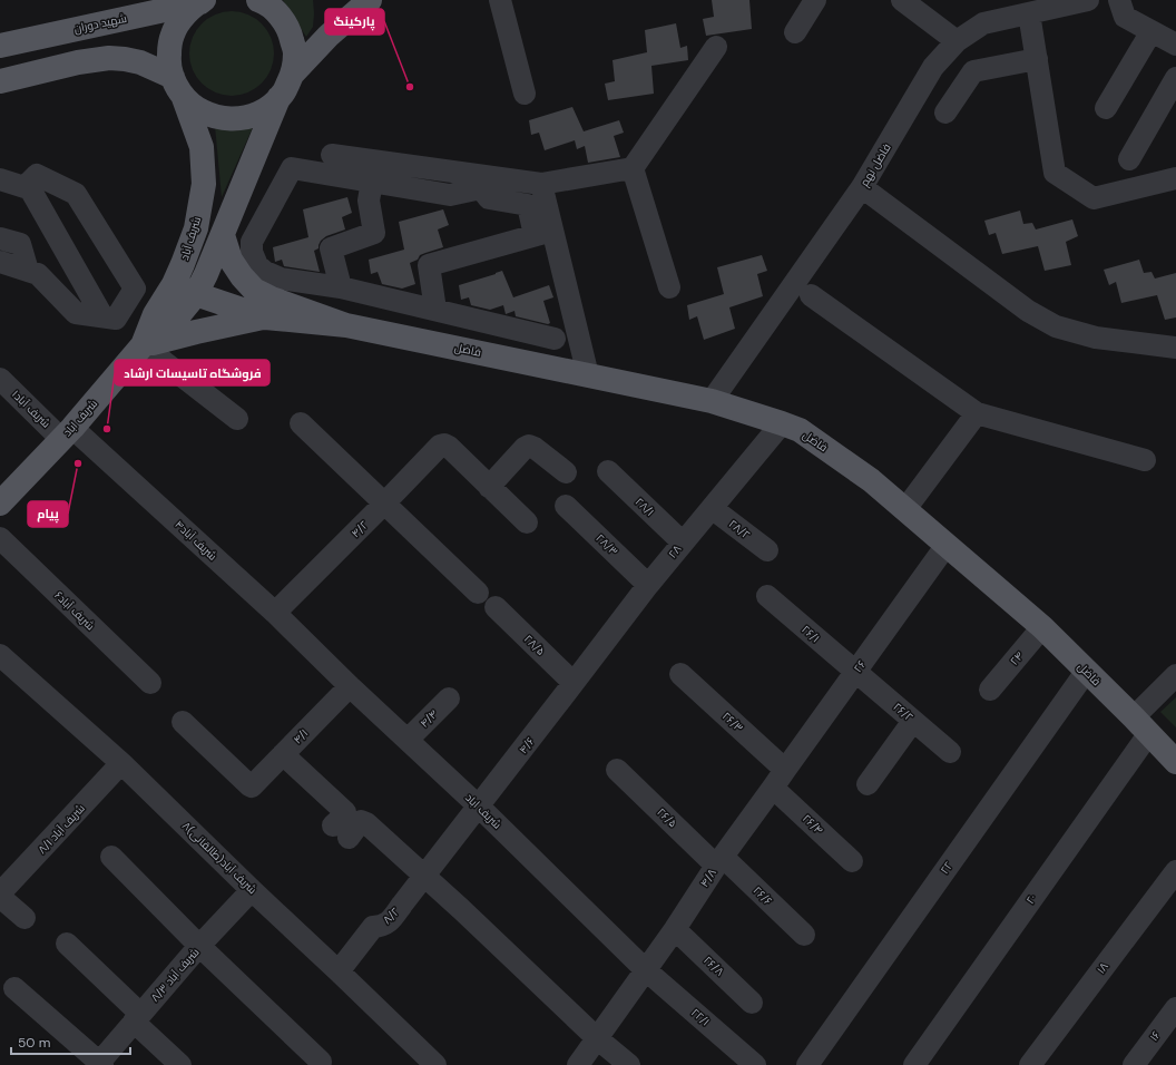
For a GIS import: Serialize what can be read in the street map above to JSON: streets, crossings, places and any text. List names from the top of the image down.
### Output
{
  "streets": {
    "main road": [
      "شهید دوران",
      "شریف آباد",
      "فاضل",
      "شریف اباد"
    ],
    "street": [
      "فاضل نهم",
      "شریف آباد۱",
      "۲۸/۱",
      "۴/۲",
      "۲۸/۲",
      "۴شریف آباد",
      "۲۸/۳",
      "۲۸",
      "شریف آباد۶",
      "۲۶/۱",
      "۲۸/۵",
      "۲۴",
      "۲۶",
      "۲۶/۲",
      "۴/۴",
      "۲۶/۳",
      "۴/۱",
      "۴/۶",
      "۲۶/۵",
      "۲۶/۴",
      "شریف آباد ۸/۱",
      "۸شریف آباد(طالقانی)",
      "۲۲",
      "۴/۸",
      "۲۶/۶",
      "۲۰",
      "۸/۲",
      "۲۶/۸",
      "۱۸",
      "شریف آباد ۸/۳",
      "۲۲/۱",
      "۱۶"
    ]
  },
  "crossings": [
    ["فاضل نهم", "فاضل"],
    ["شریف آباد", "شریف اباد"],
    ["فاضل", "۲۸"],
    ["فاضل", "۲۴"],
    ["فاضل", "۲۶"],
    ["فاضل", "۲۲"],
    ["فاضل", "۲۰"],
    ["شریف آباد۱", "شریف اباد"],
    ["شریف آباد۱", "۴شریف آباد"],
    ["شریف اباد", "۴شریف آباد"],
    ["شریف اباد", "۴/۴"],
    ["شریف اباد", "۴/۱"],
    ["شریف اباد", "۴/۶"],
    ["شریف اباد", "۴/۸"],
    ["شریف اباد", "۲۲/۱"],
    ["۲۸/۱", "۲۸"],
    ["۴/۲", "۴شریف آباد"],
    ["۲۸/۲", "۲۸"],
    ["۲۸/۳", "۲۸"],
    ["۲۸", "۲۸/۵"],
    ["۲۸", "۴/۶"],
    ["۲۶/۱", "۲۶"],
    ["۲۶/۱", "۲۶/۲"],
    ["۲۸/۵", "۴/۶"],
    ["۲۶", "۲۶/۲"],
    ["۲۶", "۲۶/۳"],
    ["۲۶", "۲۶/۴"],
    ["۲۶", "۴/۸"],
    ["۲۶/۳", "۲۶/۴"],
    ["۲۶/۳", "۴/۸"],
    ["۴/۶", "۸/۲"],
    ["۲۶/۵", "۴/۸"],
    ["۲۶/۵", "۲۶/۶"],
    ["۲۶/۴", "۴/۸"],
    ["شریف آباد ۸/۱", "۸شریف آباد(طالقانی)"],
    ["۸شریف آباد(طالقانی)", "۸/۲"],
    ["۸شریف آباد(طالقانی)", "شریف آباد ۸/۳"],
    ["۴/۸", "۲۶/۶"],
    ["۴/۸", "۲۶/۸"],
    ["۴/۸", "۲۲/۱"]
  ],
  "places": ["پارکینگ", "فروشگاه تاسیسات ارشاد", "پیام"],
  "scale_bar": "50 m"
}
